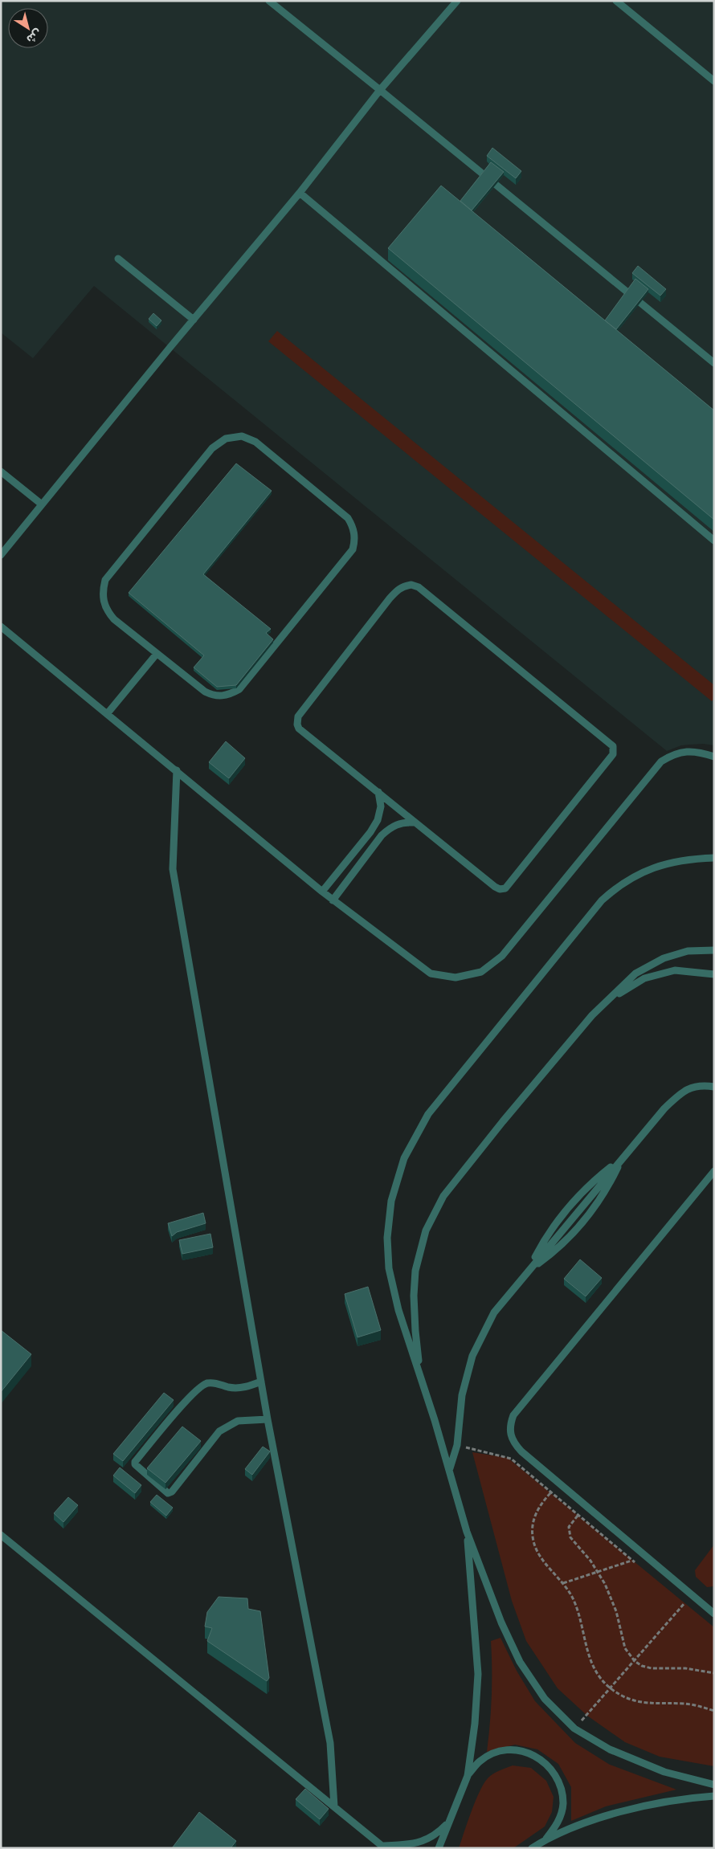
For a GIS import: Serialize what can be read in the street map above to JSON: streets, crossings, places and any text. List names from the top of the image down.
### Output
{
  "north": "bottom right"
}
